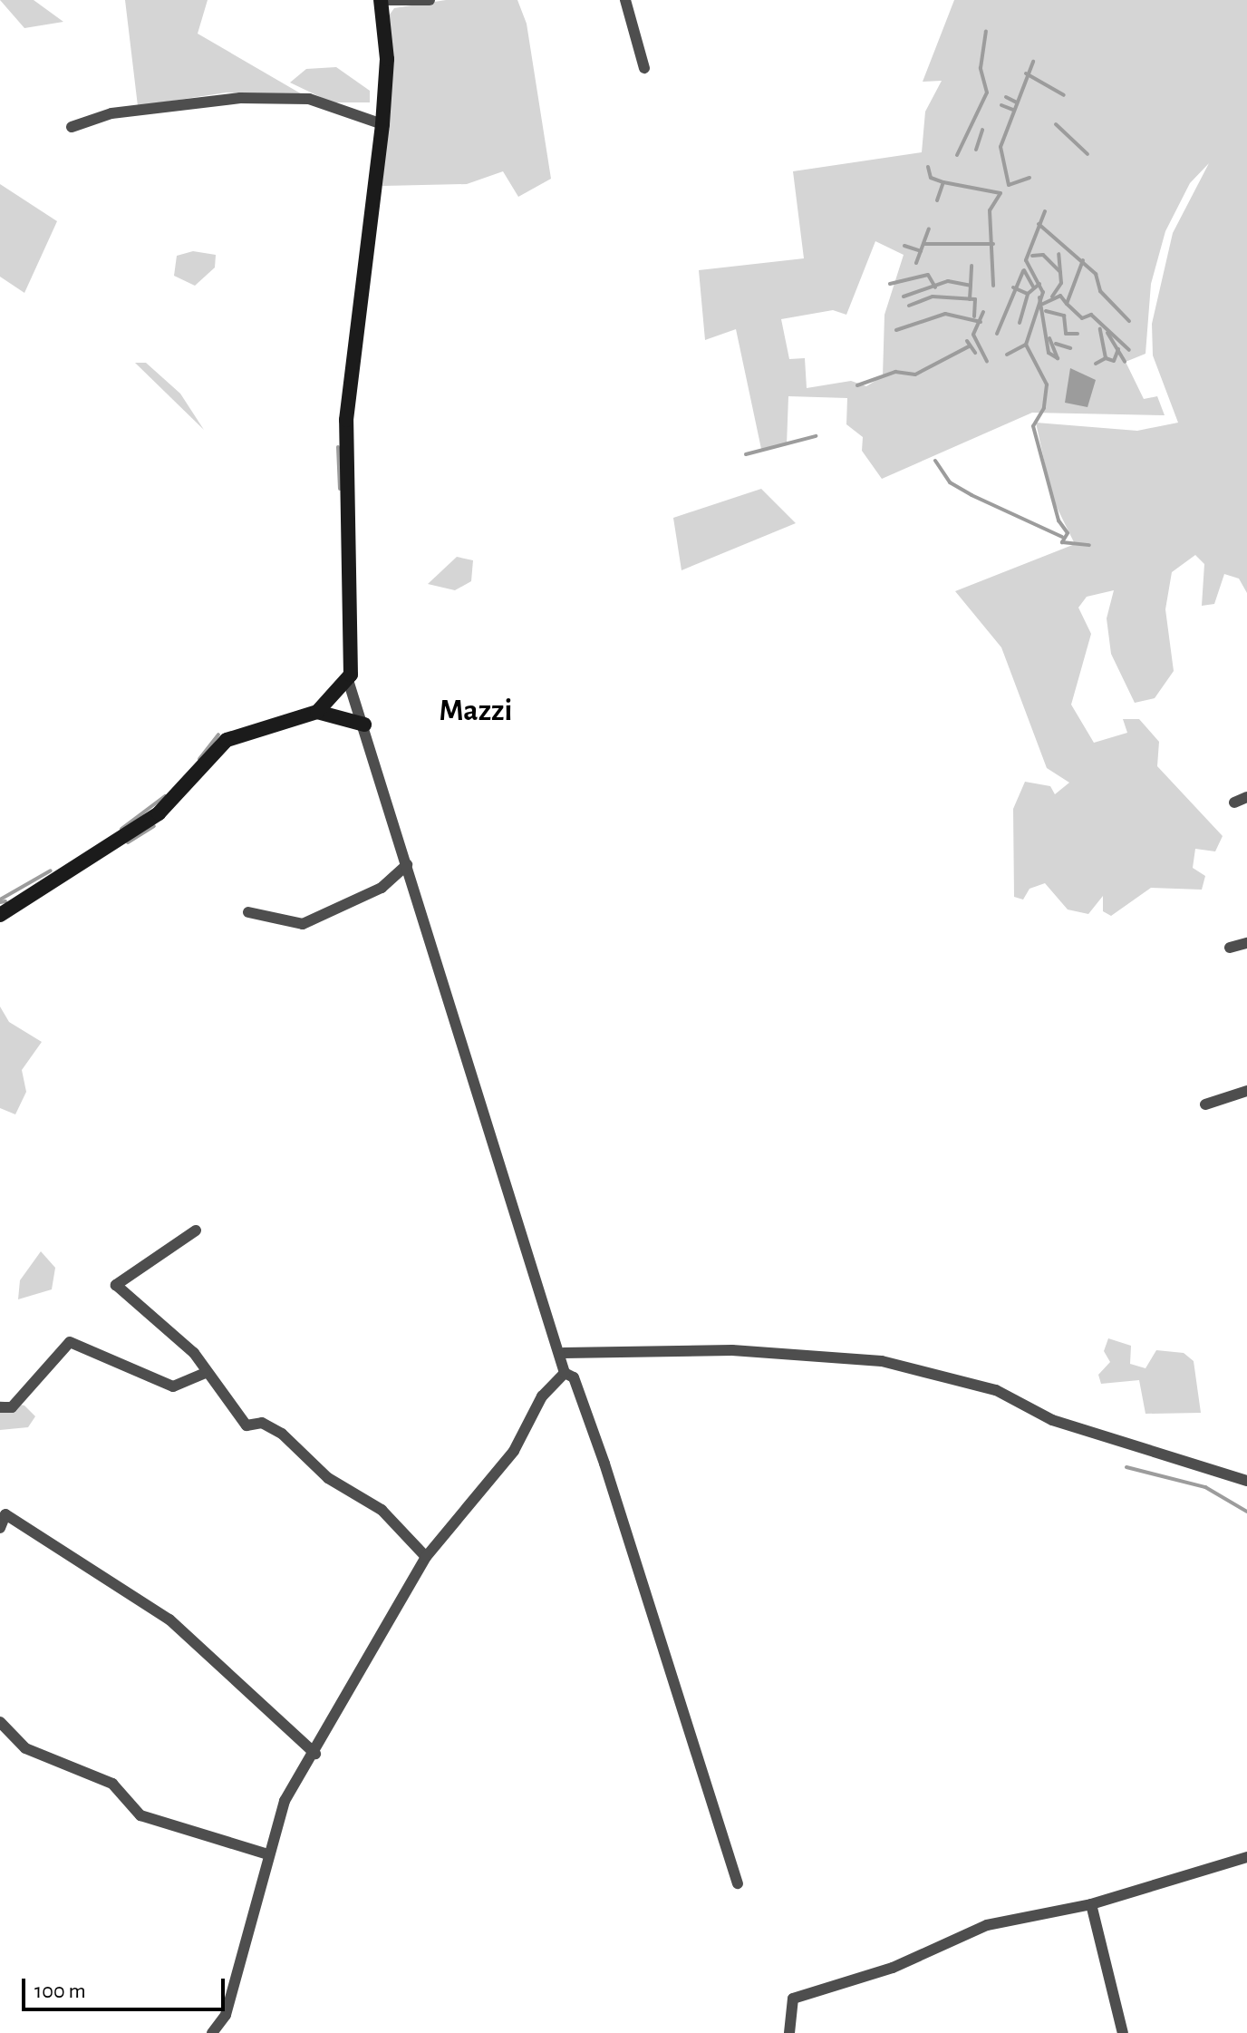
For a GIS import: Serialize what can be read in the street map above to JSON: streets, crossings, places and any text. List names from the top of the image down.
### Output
{
  "districts": ["Mazzi"],
  "scale_bar": "100 m"
}
